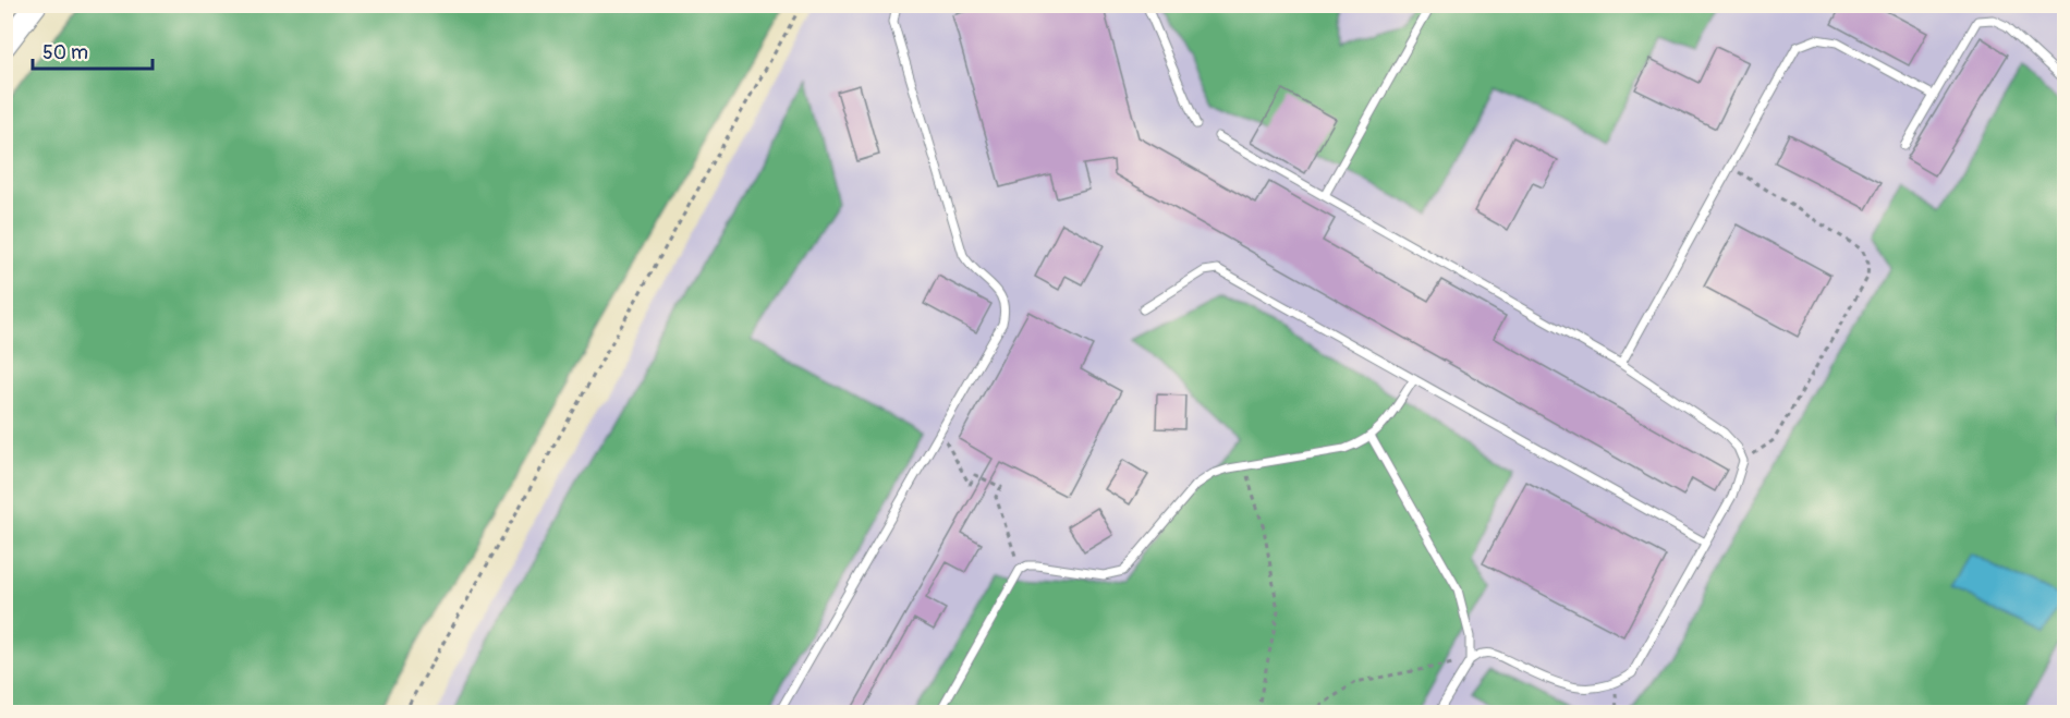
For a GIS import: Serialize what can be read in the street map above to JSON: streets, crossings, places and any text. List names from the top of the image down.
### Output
{
  "scale_bar": "50 m"
}
